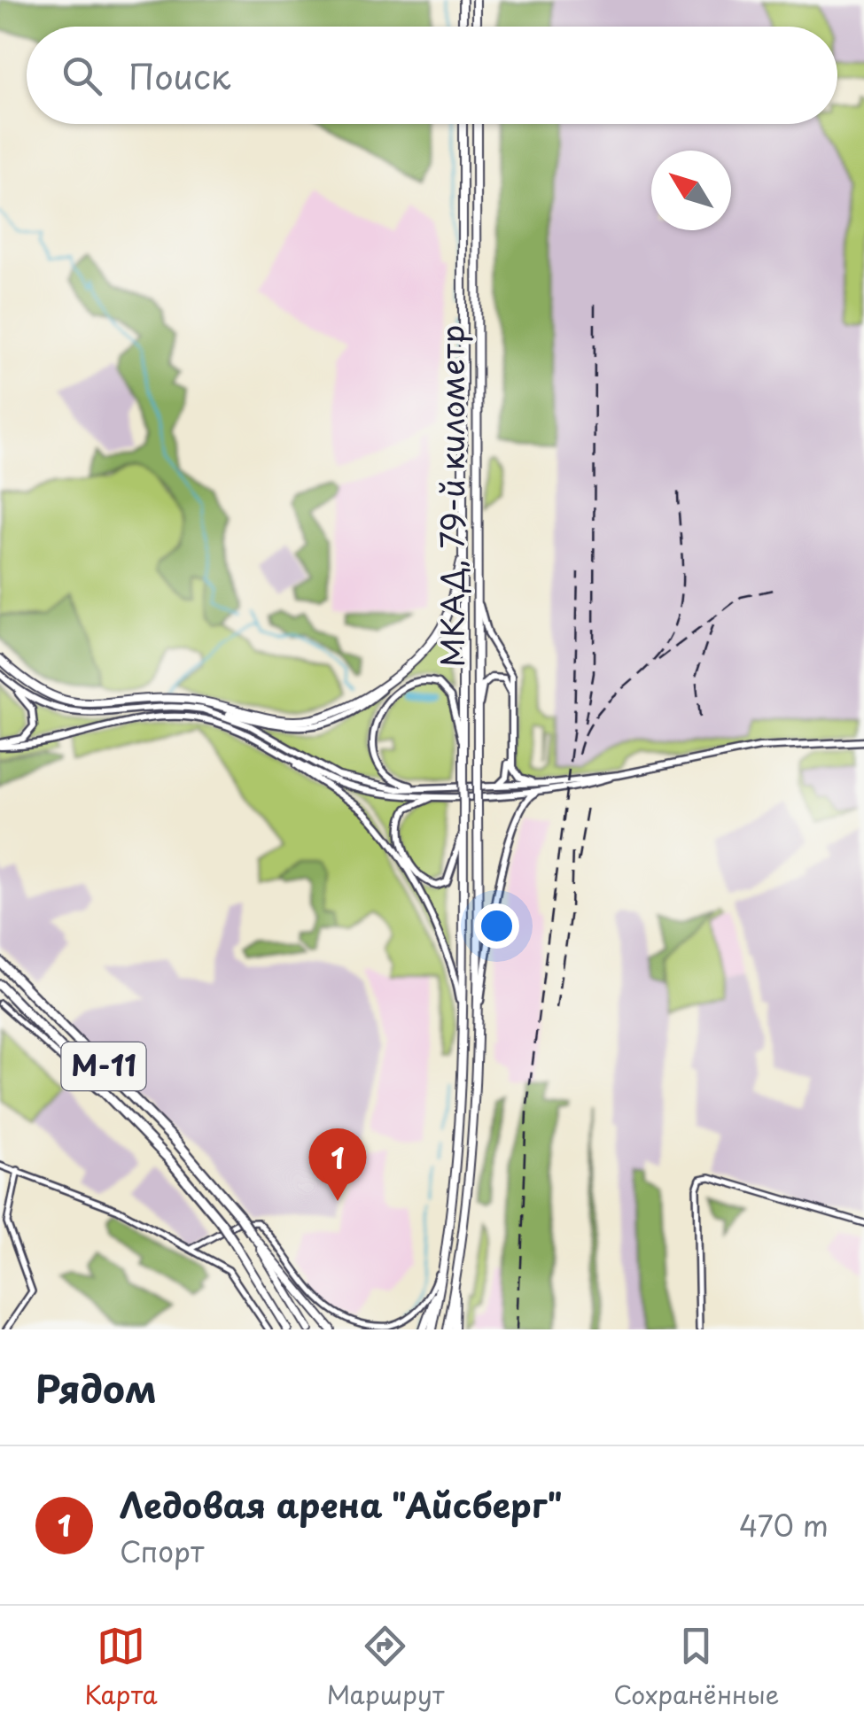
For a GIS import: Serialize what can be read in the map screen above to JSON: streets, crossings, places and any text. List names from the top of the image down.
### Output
{
  "streets": {
    "highway": ["М-11"],
    "main road": ["МКАД, 79-й километр"]
  },
  "north": "top left",
  "page": {
    "search": "Поиск",
    "pins": "1",
    "heading": "Рядом",
    "list": [
      {
        "mark": "1",
        "name": "Ледовая арена \"Айсберг\"",
        "note": "Спорт",
        "value": "470 m"
      }
    ],
    "nav": ["Карта", "Маршрут", "Сохранённые"]
  }
}
